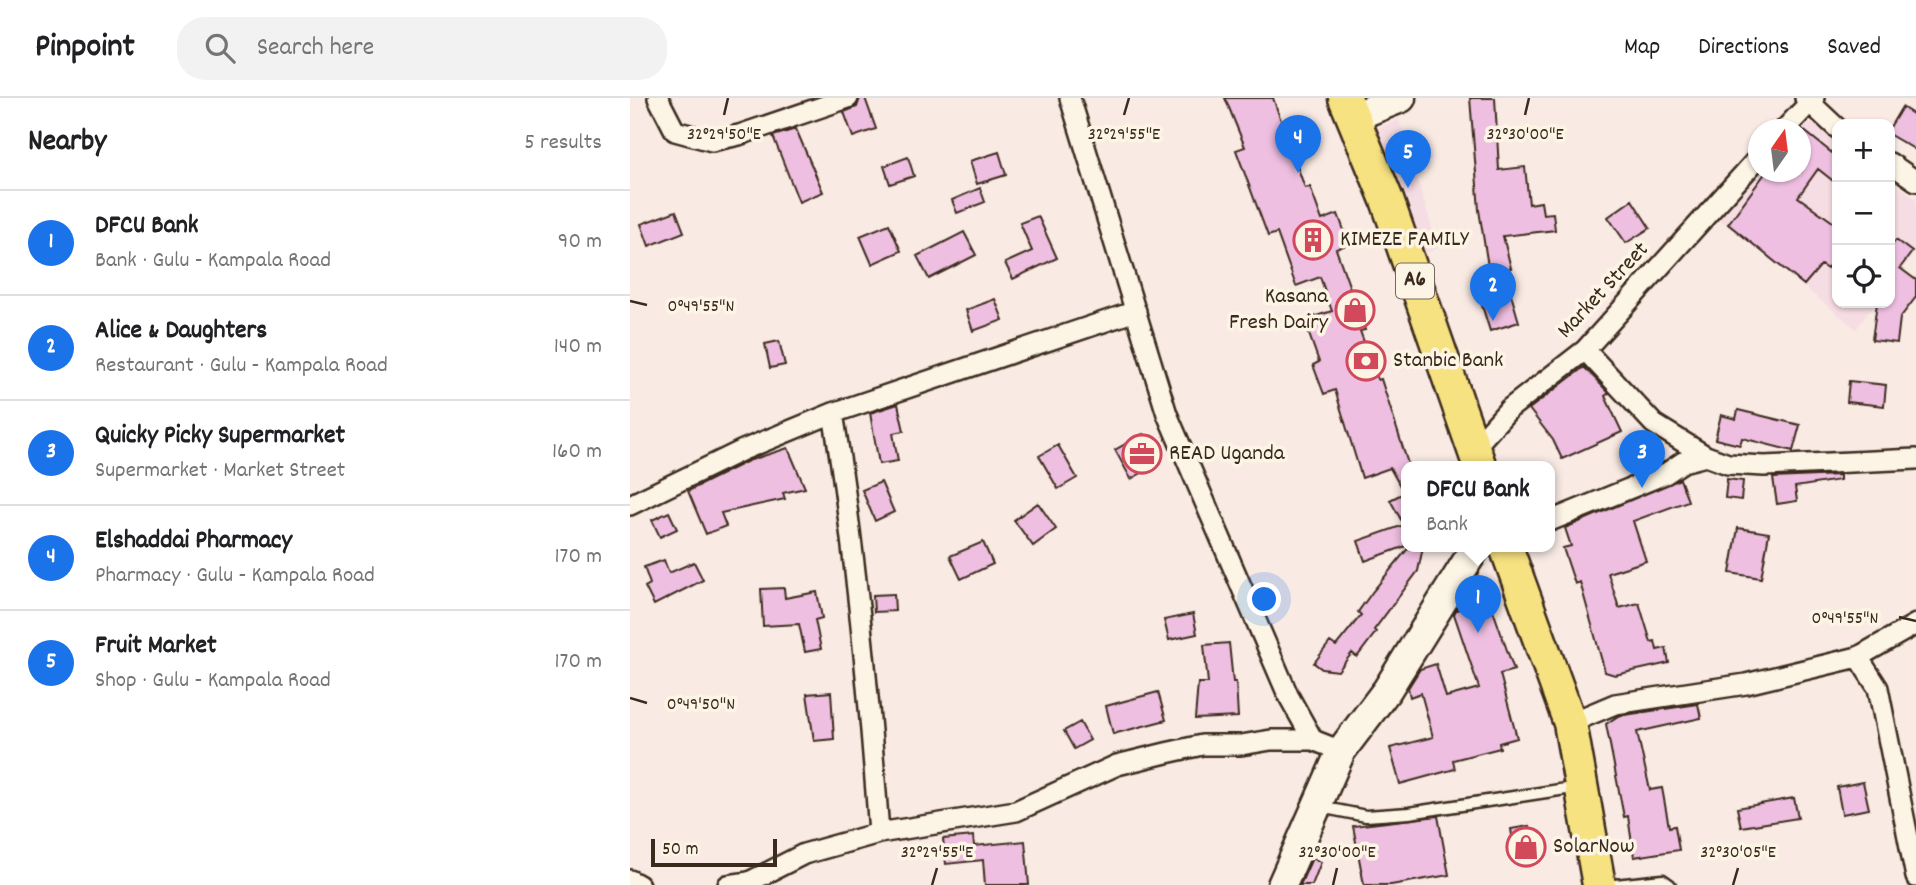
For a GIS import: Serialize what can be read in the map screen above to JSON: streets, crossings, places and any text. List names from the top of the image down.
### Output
{
  "streets": {
    "main road": ["A6"],
    "street": ["Market Street"]
  },
  "crossings": [
    ["A6", "Market Street"]
  ],
  "places": {
    "building": ["KIMEZE FAMILY"],
    "shop": ["Kasana Fresh Dairy", "SolarNow"],
    "bank": ["Stanbic Bank"],
    "office": ["READ Uganda"]
  },
  "scale_bar": "50 m",
  "north": "top",
  "page": {
    "header": "Pinpoint",
    "search": "Search here",
    "nav": ["Map", "Directions", "Saved"],
    "heading": ["Nearby", "5 results"],
    "pins": [
      "4",
      "5",
      "2",
      "3",
      "1"
    ],
    "map_buttons": ["+", "−"],
    "list": [
      {
        "mark": "1",
        "name": "DFCU Bank",
        "note": "Bank · Gulu - Kampala Road",
        "value": "90 m"
      },
      {
        "mark": "2",
        "name": "Alice & Daughters",
        "note": "Restaurant · Gulu - Kampala Road",
        "value": "140 m"
      },
      {
        "mark": "3",
        "name": "Quicky Picky Supermarket",
        "note": "Supermarket · Market Street",
        "value": "160 m"
      },
      {
        "mark": "4",
        "name": "Elshaddai Pharmacy",
        "note": "Pharmacy · Gulu - Kampala Road",
        "value": "170 m"
      },
      {
        "mark": "5",
        "name": "Fruit Market",
        "note": "Shop · Gulu - Kampala Road",
        "value": "170 m"
      }
    ],
    "popup": ["DFCU Bank", "Bank"],
    "scale": "50 m"
  },
  "coordinates": [
    "32°29'55\"E",
    "32°30'00\"E",
    "32°29'50\"E",
    "0°49'55\"N",
    "0°49'50\"N",
    "32°30'05\"E"
  ]
}
